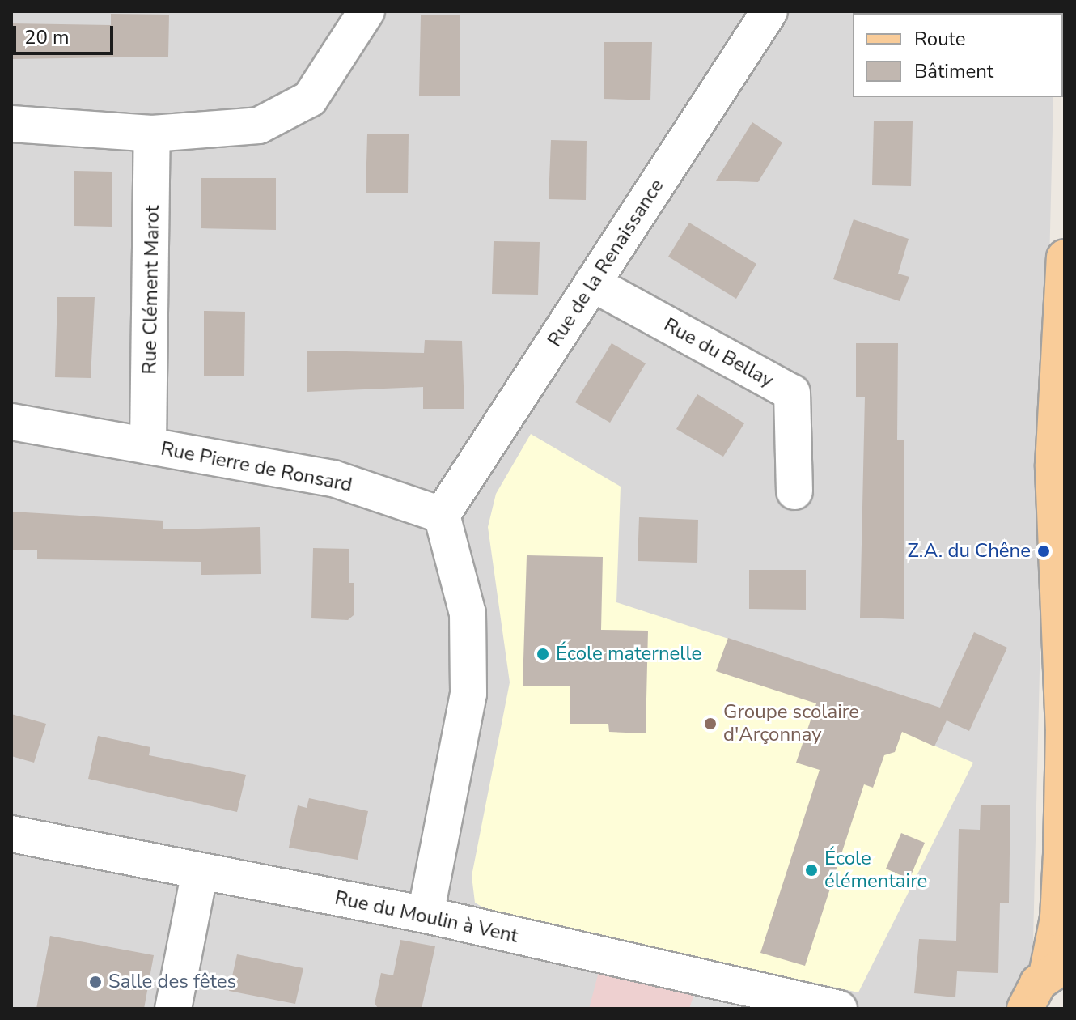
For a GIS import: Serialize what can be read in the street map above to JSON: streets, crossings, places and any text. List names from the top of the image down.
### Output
{
  "streets": {
    "street": [
      "Rue de la Renaissance",
      "Rue Clément Marot",
      "Rue du Bellay",
      "Rue Pierre de Ronsard",
      "Rue du Moulin à Vent"
    ]
  },
  "crossings": [
    ["Rue de la Renaissance", "Rue du Bellay"],
    ["Rue de la Renaissance", "Rue Pierre de Ronsard"],
    ["Rue Clément Marot", "Rue Pierre de Ronsard"]
  ],
  "places": [
    "Z.A. du Chêne",
    "École maternelle",
    "Groupe scolaire d'Arçonnay",
    "École élémentaire",
    "Salle des fêtes"
  ],
  "legend": ["Route", "Bâtiment"],
  "scale_bar": "20 m"
}
